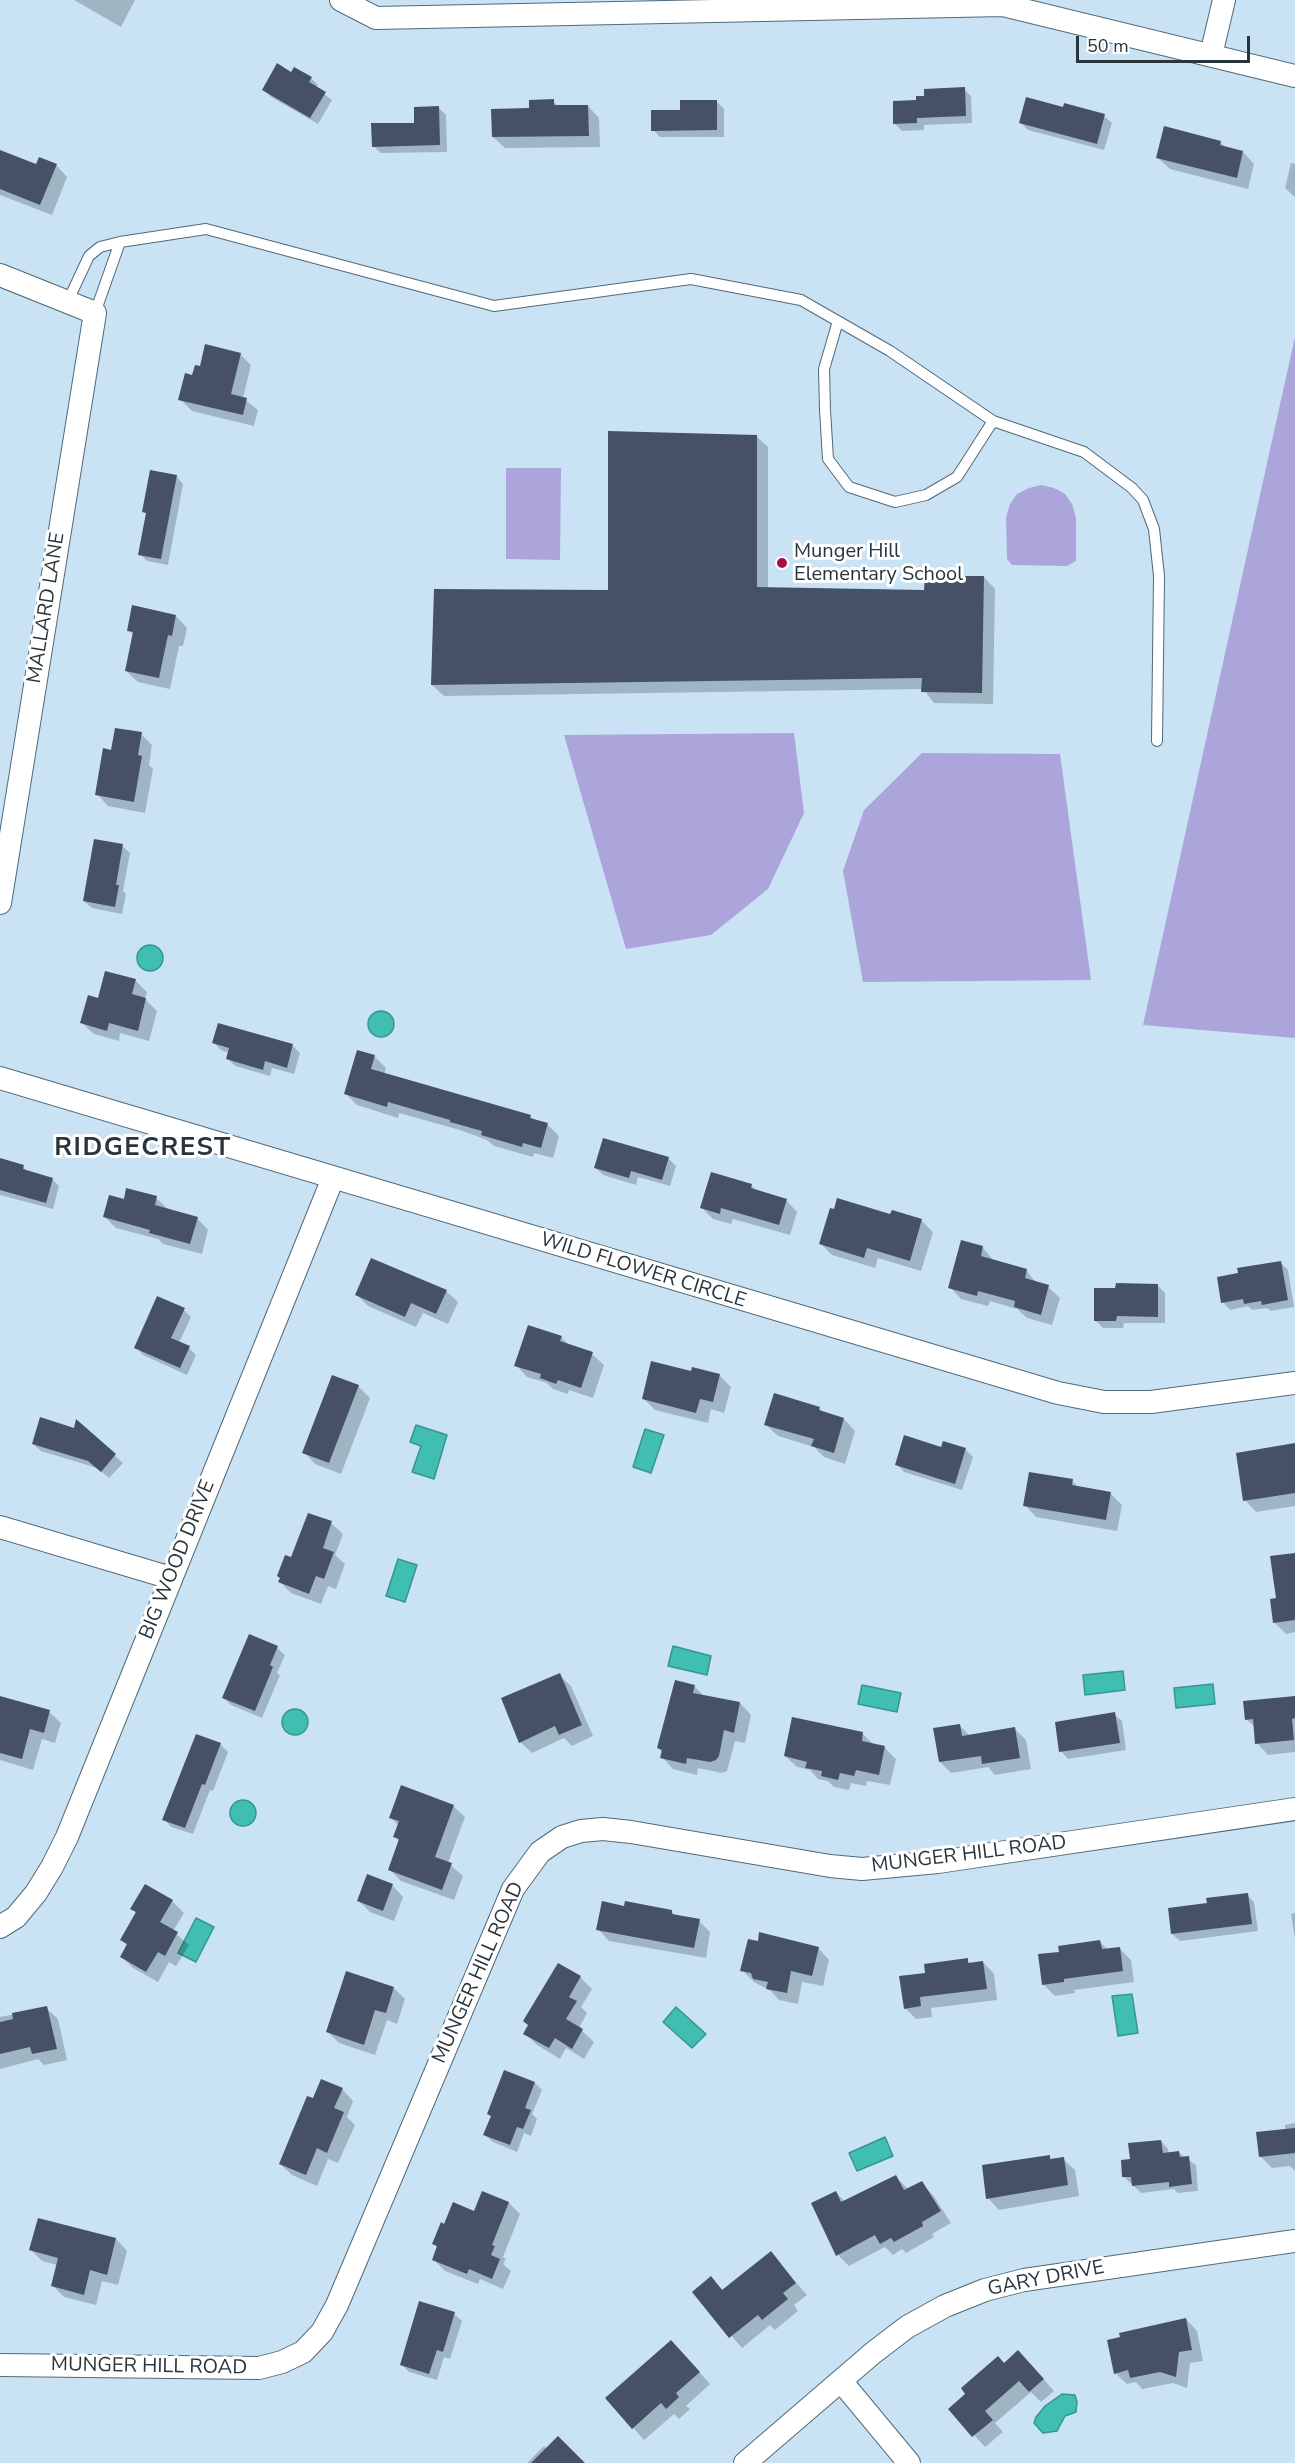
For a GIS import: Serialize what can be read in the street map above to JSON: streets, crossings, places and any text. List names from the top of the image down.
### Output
{
  "streets": {
    "street": [
      "MALLARD LANE",
      "WILD FLOWER CIRCLE",
      "BIG WOOD DRIVE",
      "MUNGER HILL ROAD",
      "GARY DRIVE"
    ]
  },
  "crossings": [
    ["WILD FLOWER CIRCLE", "BIG WOOD DRIVE"]
  ],
  "districts": ["RIDGECREST"],
  "places": ["Munger Hill Elementary School"],
  "scale_bar": "50 m"
}
